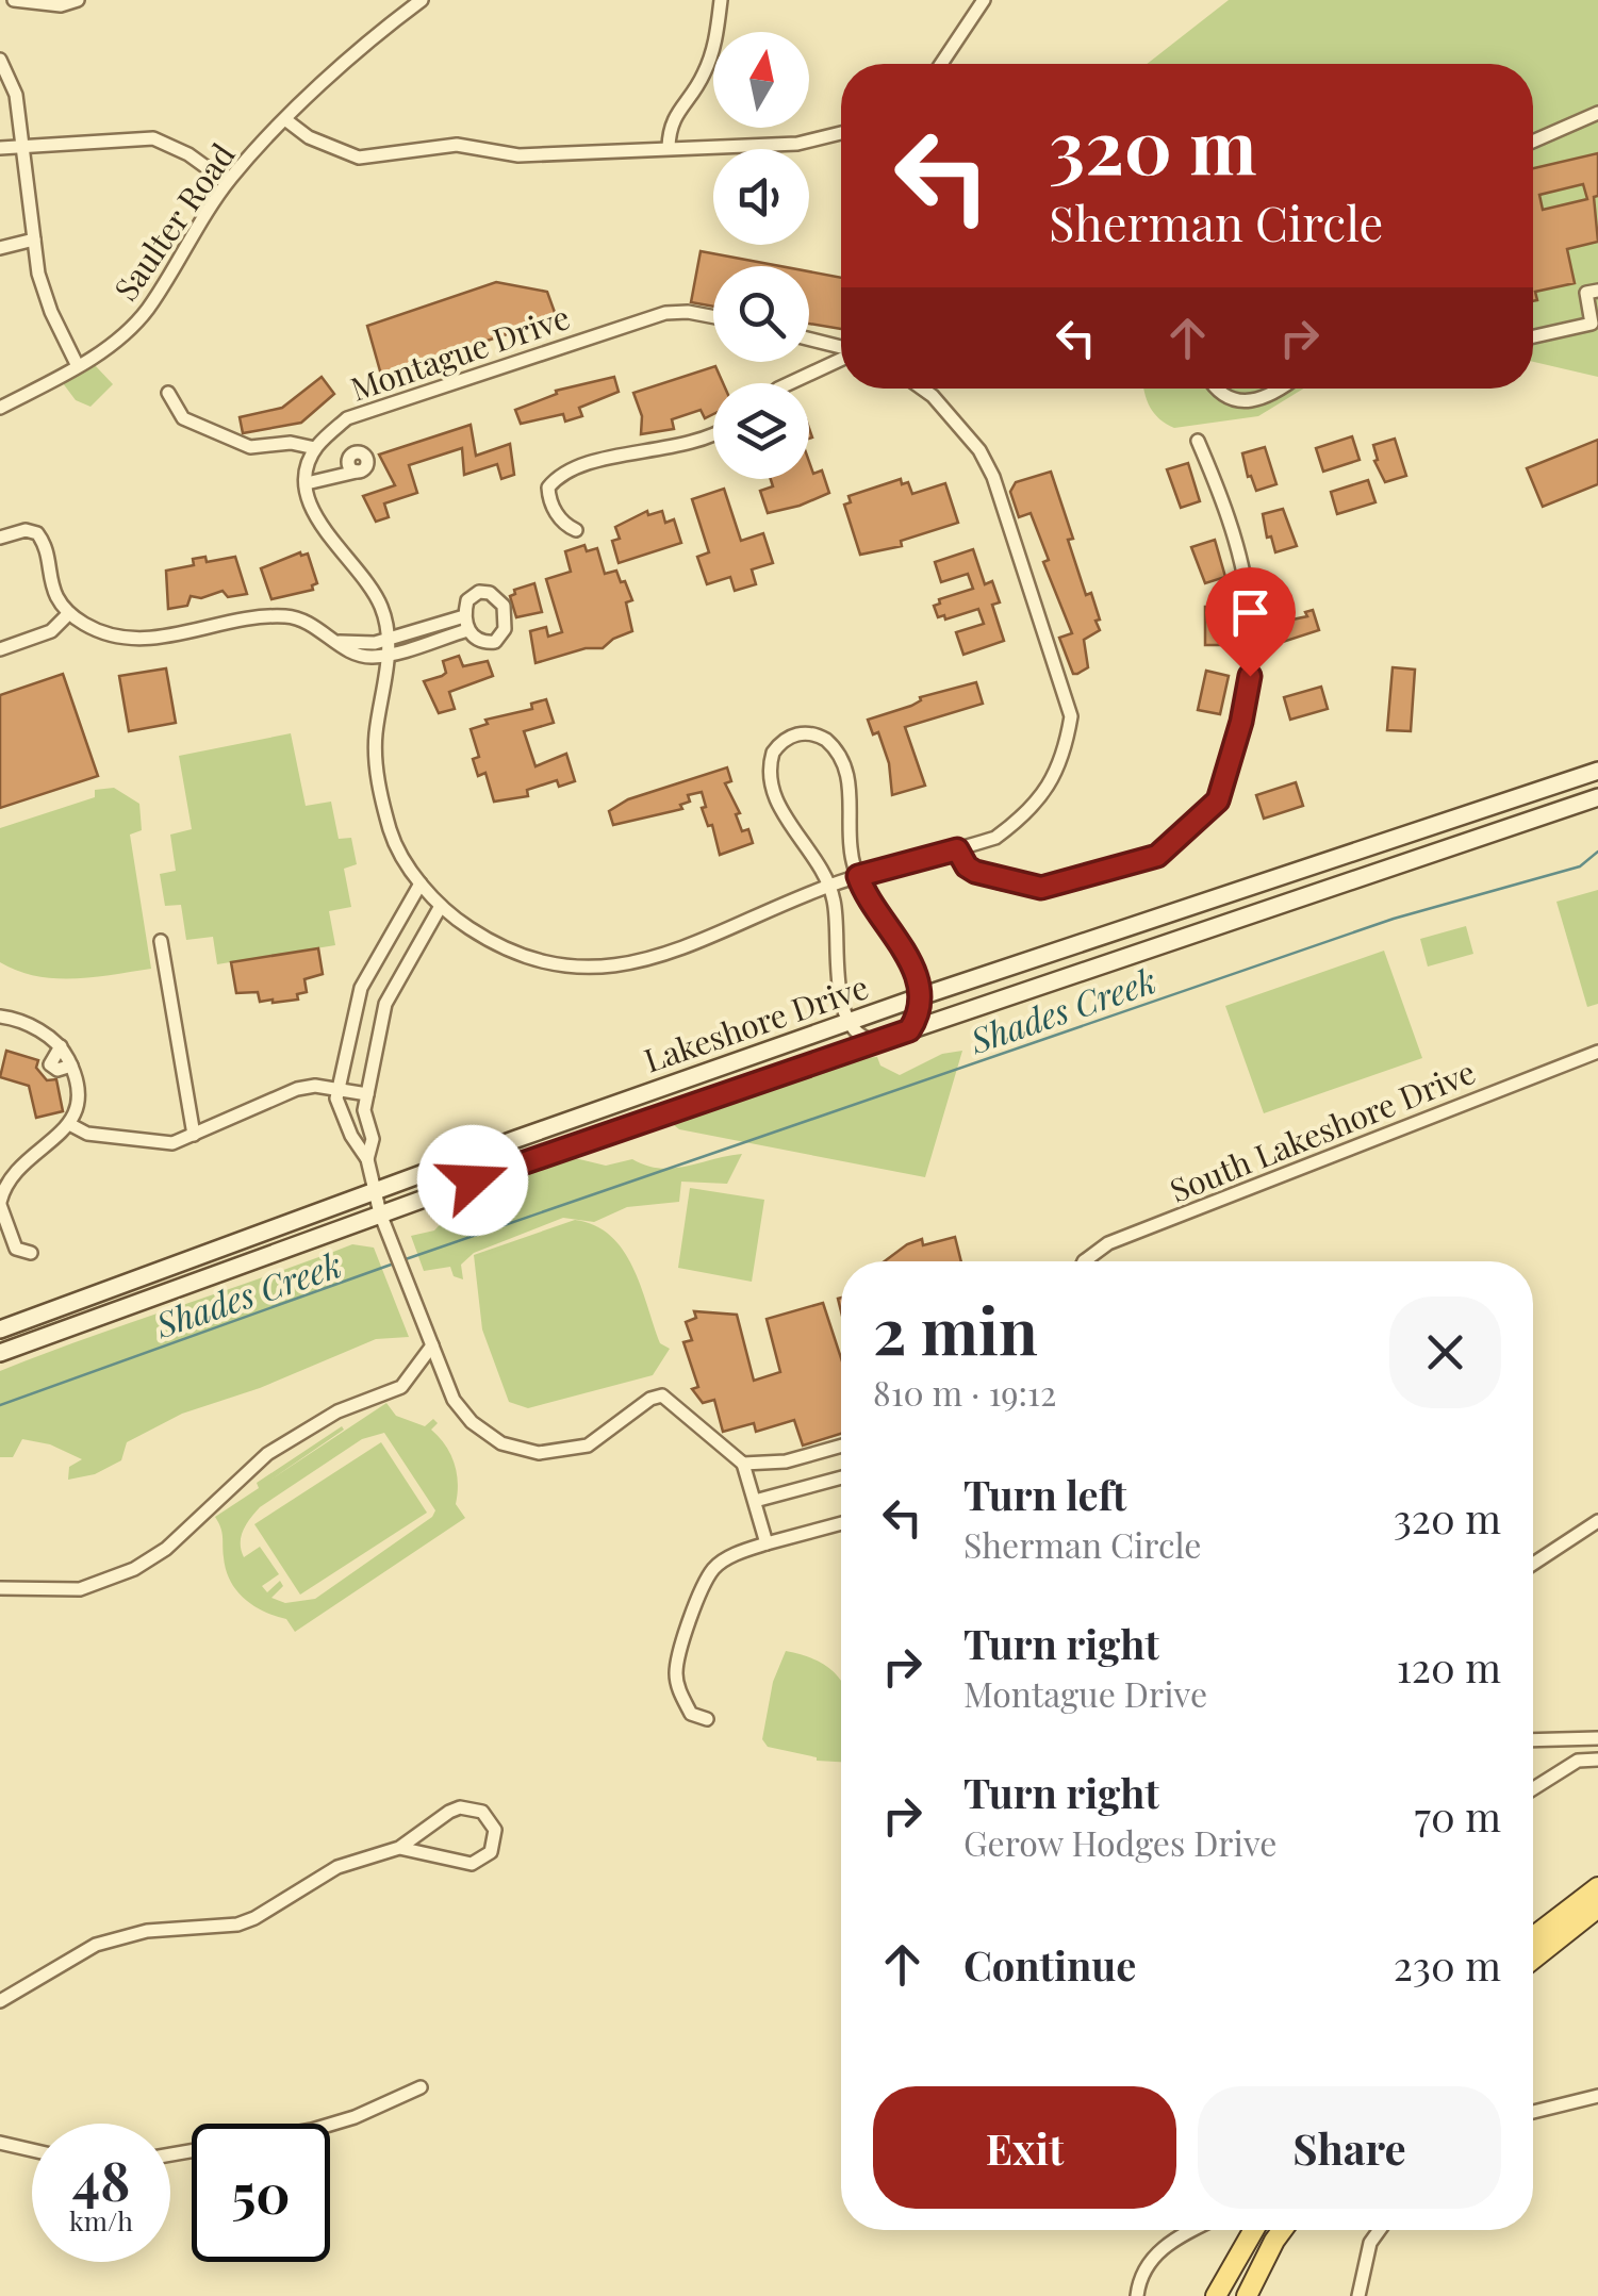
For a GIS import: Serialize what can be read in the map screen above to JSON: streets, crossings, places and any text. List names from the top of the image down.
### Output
{
  "streets": {
    "main road": ["Lakeshore Drive"],
    "street": ["Saulter Road", "Montague Drive", "South Lakeshore Drive"]
  },
  "water": ["Shades Creek"],
  "north": "top",
  "page": {
    "turn": ["320 m", "Sherman Circle"],
    "heading": ["2 min", "810 m · 19:12"],
    "list": [
      {
        "name": "Turn left",
        "note": "Sherman Circle",
        "value": "320 m"
      },
      {
        "name": "Turn right",
        "note": "Montague Drive",
        "value": "120 m"
      },
      {
        "name": "Turn right",
        "note": "Gerow Hodges Drive",
        "value": "70 m"
      },
      {
        "name": "Continue",
        "value": "230 m"
      }
    ],
    "buttons": ["Exit", "Share"],
    "speed": "48 km/h",
    "limit": "50"
  }
}
